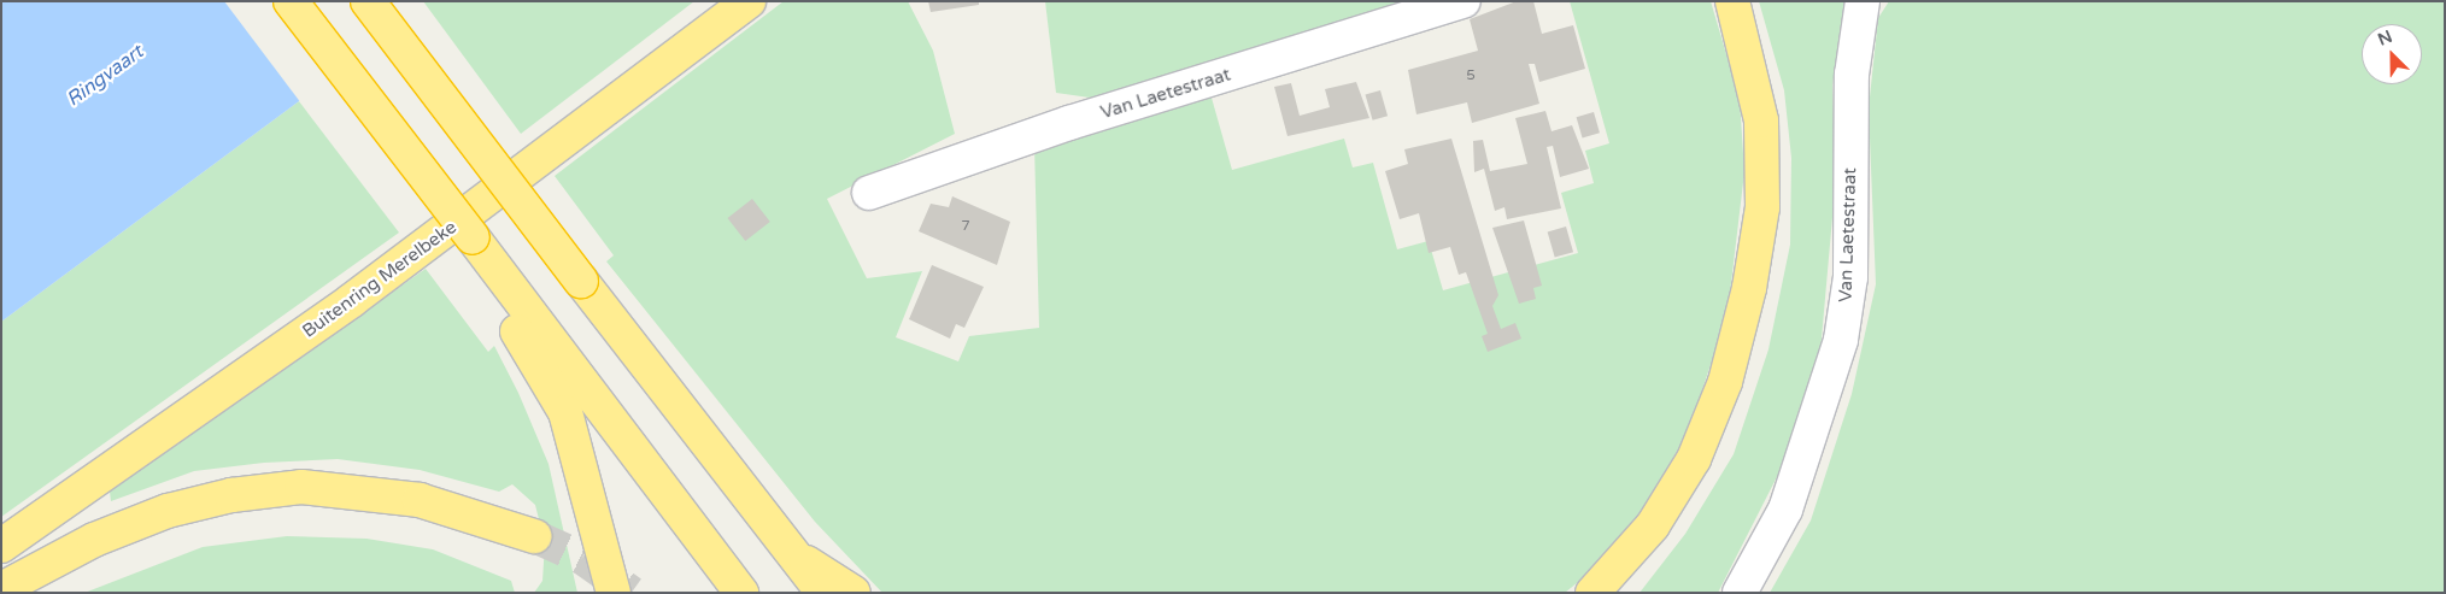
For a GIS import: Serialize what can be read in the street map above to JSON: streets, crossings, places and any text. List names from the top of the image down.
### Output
{
  "streets": {
    "highway": ["Buitenring Merelbeke"],
    "street": ["Van Laetestraat"]
  },
  "water": ["Ringvaart"],
  "house_numbers": ["5", "7"],
  "north": "top left"
}
